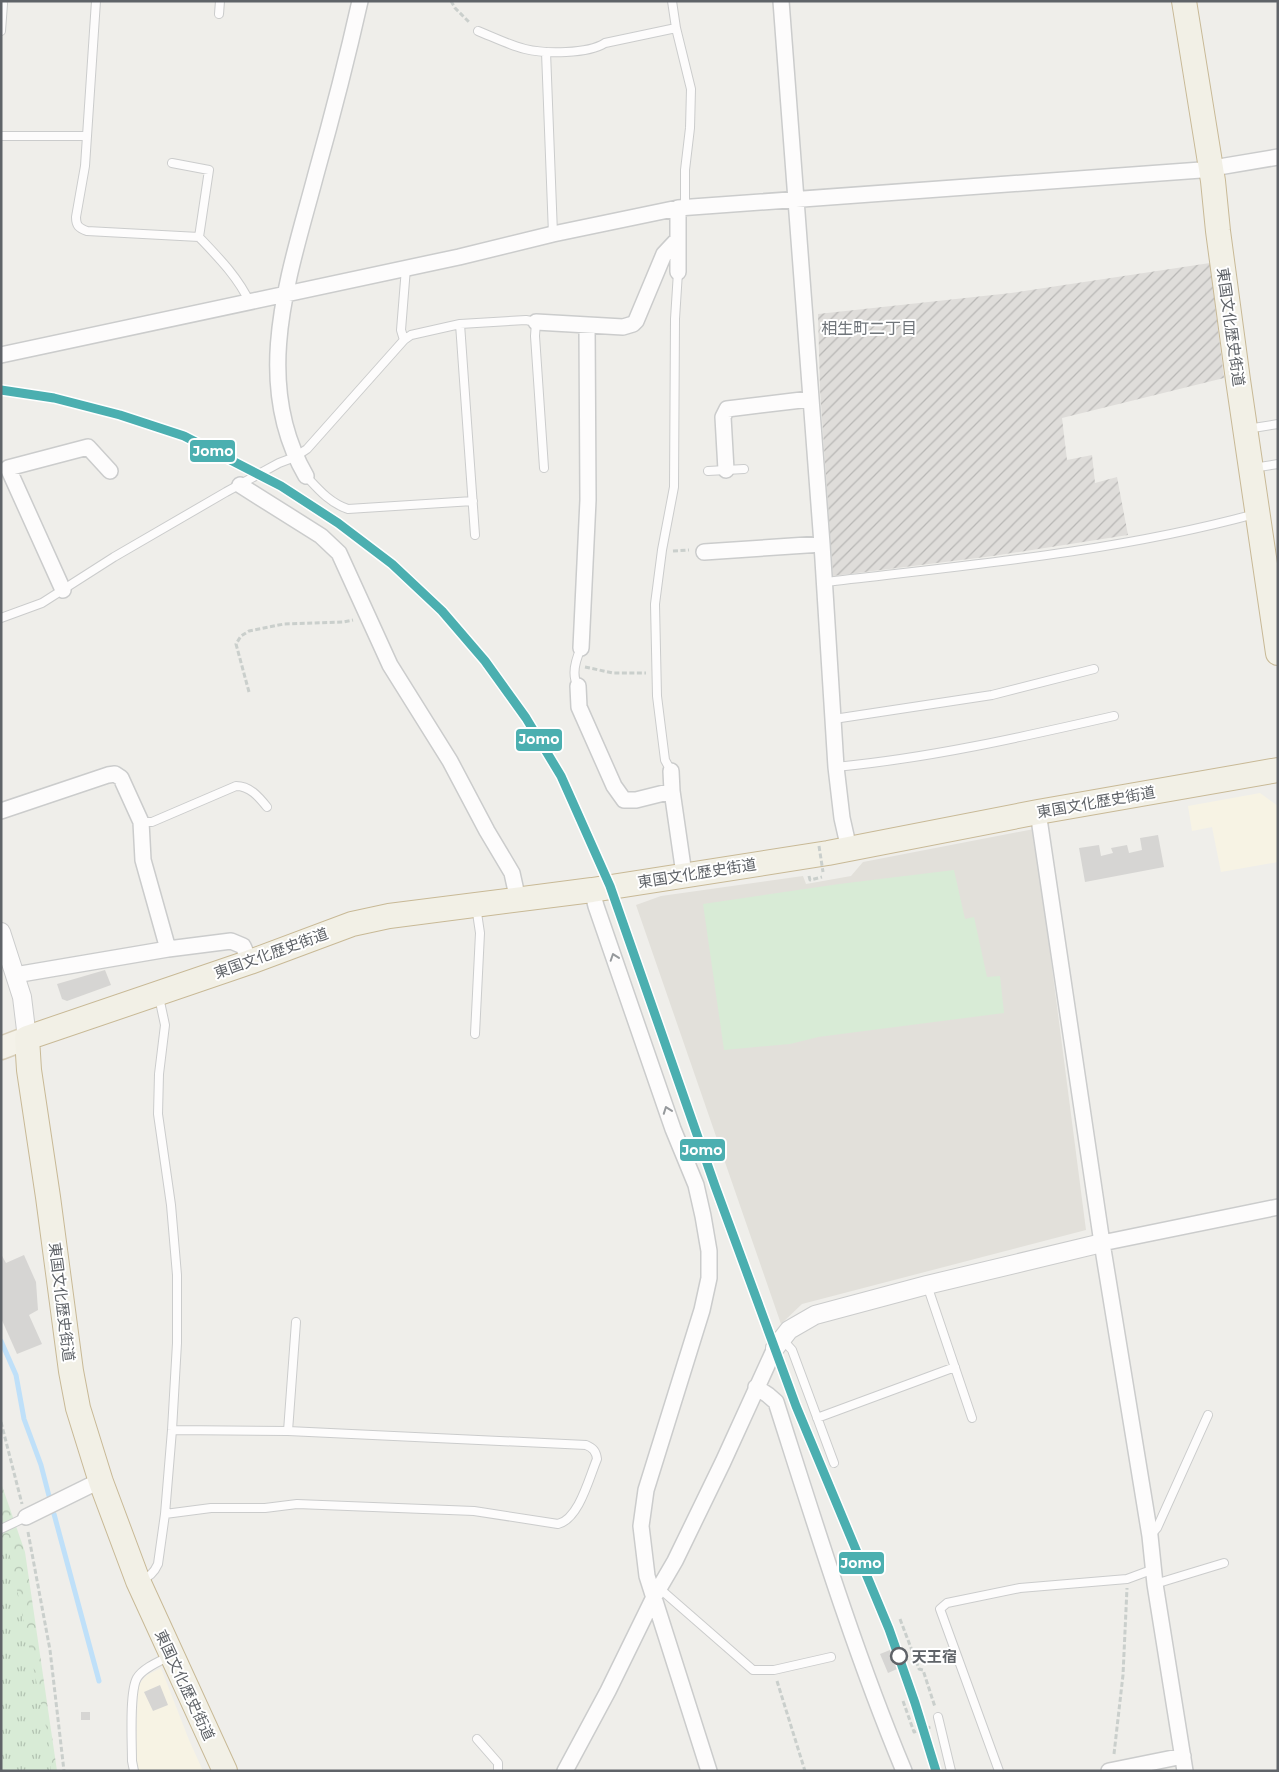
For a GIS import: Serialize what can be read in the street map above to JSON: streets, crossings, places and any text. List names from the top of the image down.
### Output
{
  "streets": {
    "highway": ["東国文化歴史街道"]
  },
  "districts": ["相生町二丁目"],
  "places": ["天王宿"],
  "lines": ["transit line Jomo"]
}
